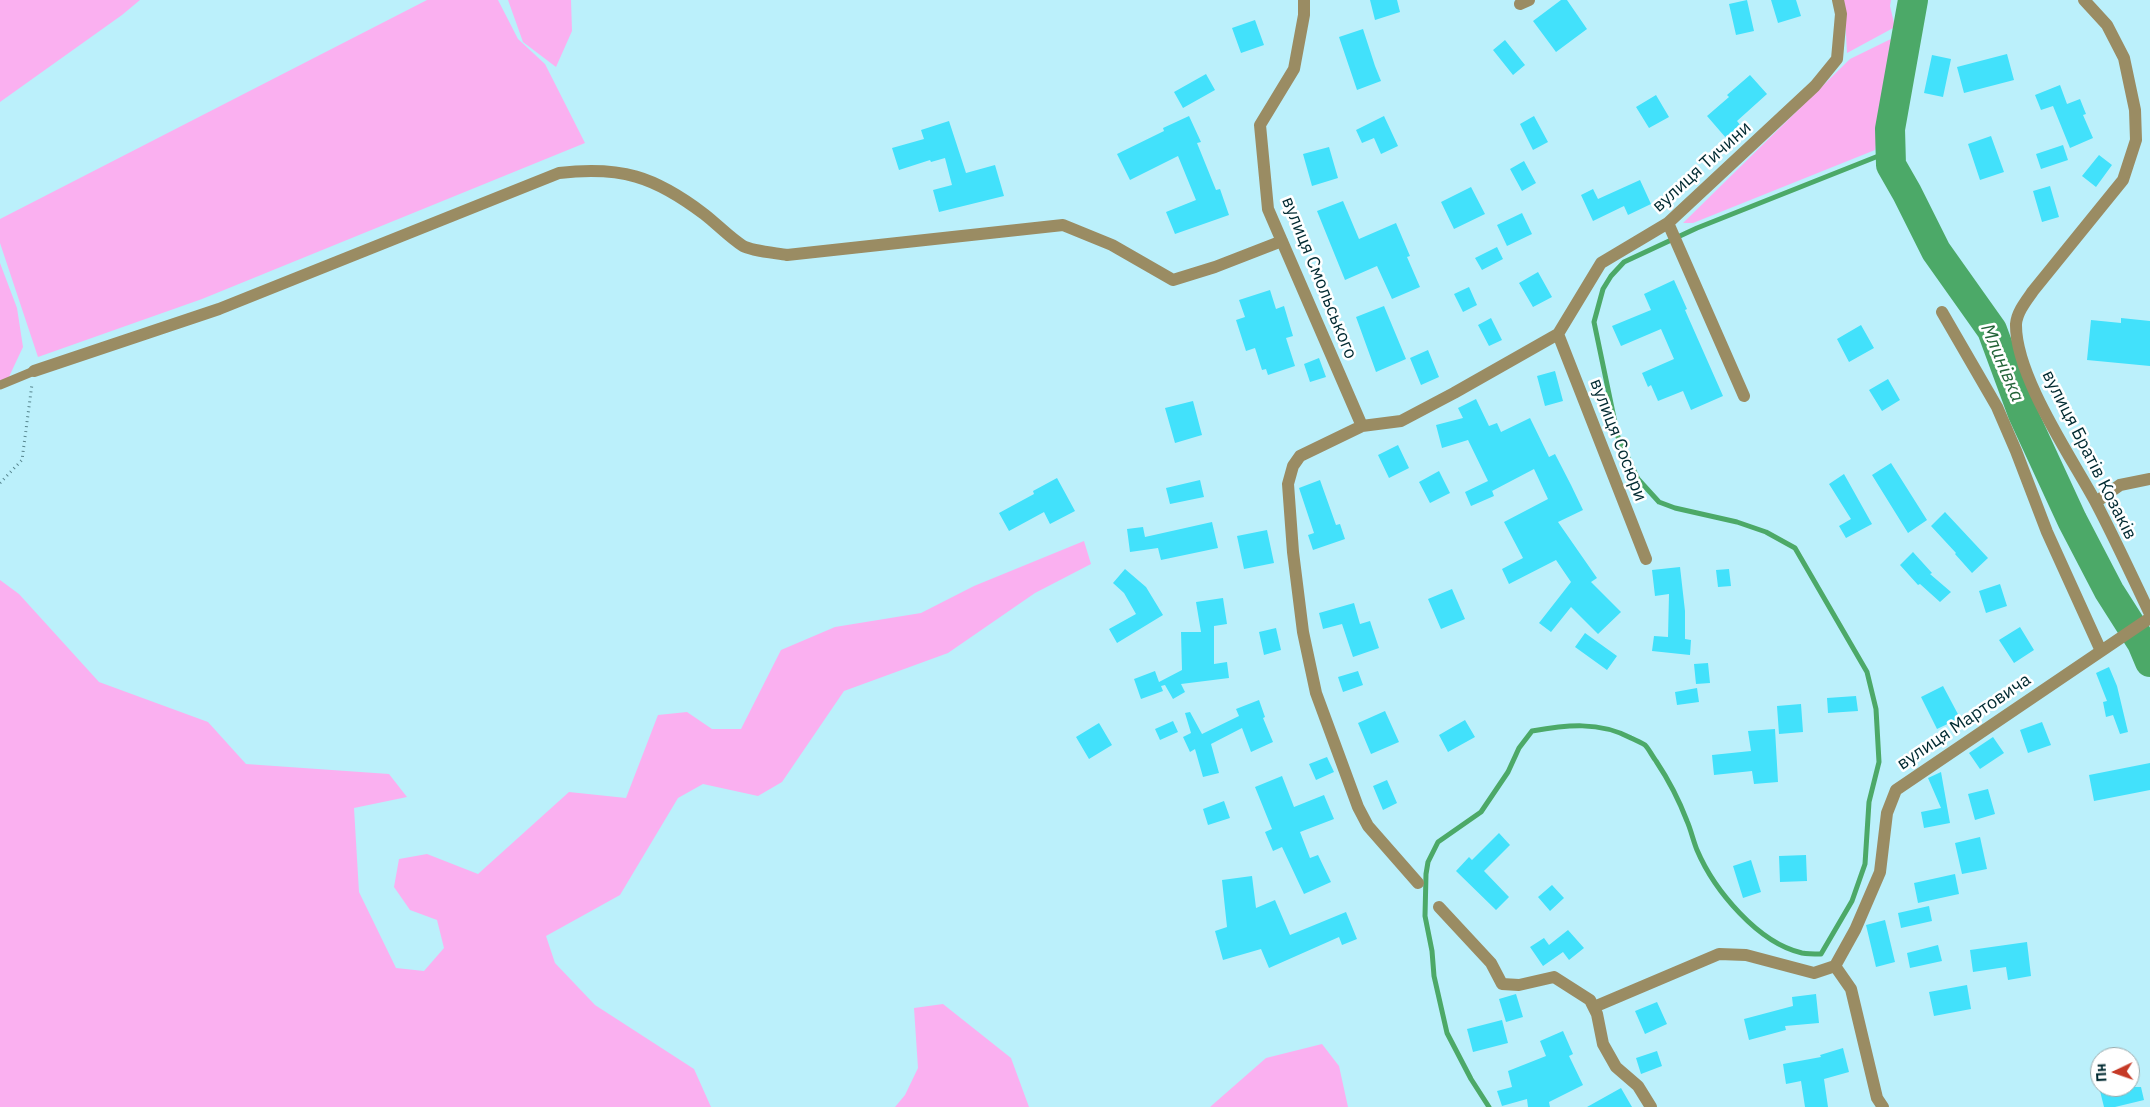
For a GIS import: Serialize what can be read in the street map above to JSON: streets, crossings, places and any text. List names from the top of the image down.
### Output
{
  "streets": {
    "street": [
      "вулиця Тичини",
      "вулиця Смольського",
      "вулиця Сосюри",
      "вулиця Братів Козаків",
      "вулиця Мартовича"
    ]
  },
  "crossings": [
    ["вулиця Тичини", "вулиця Смольського"],
    ["вулиця Тичини", "вулиця Сосюри"]
  ],
  "water": ["Млинівка"],
  "north": "left"
}
